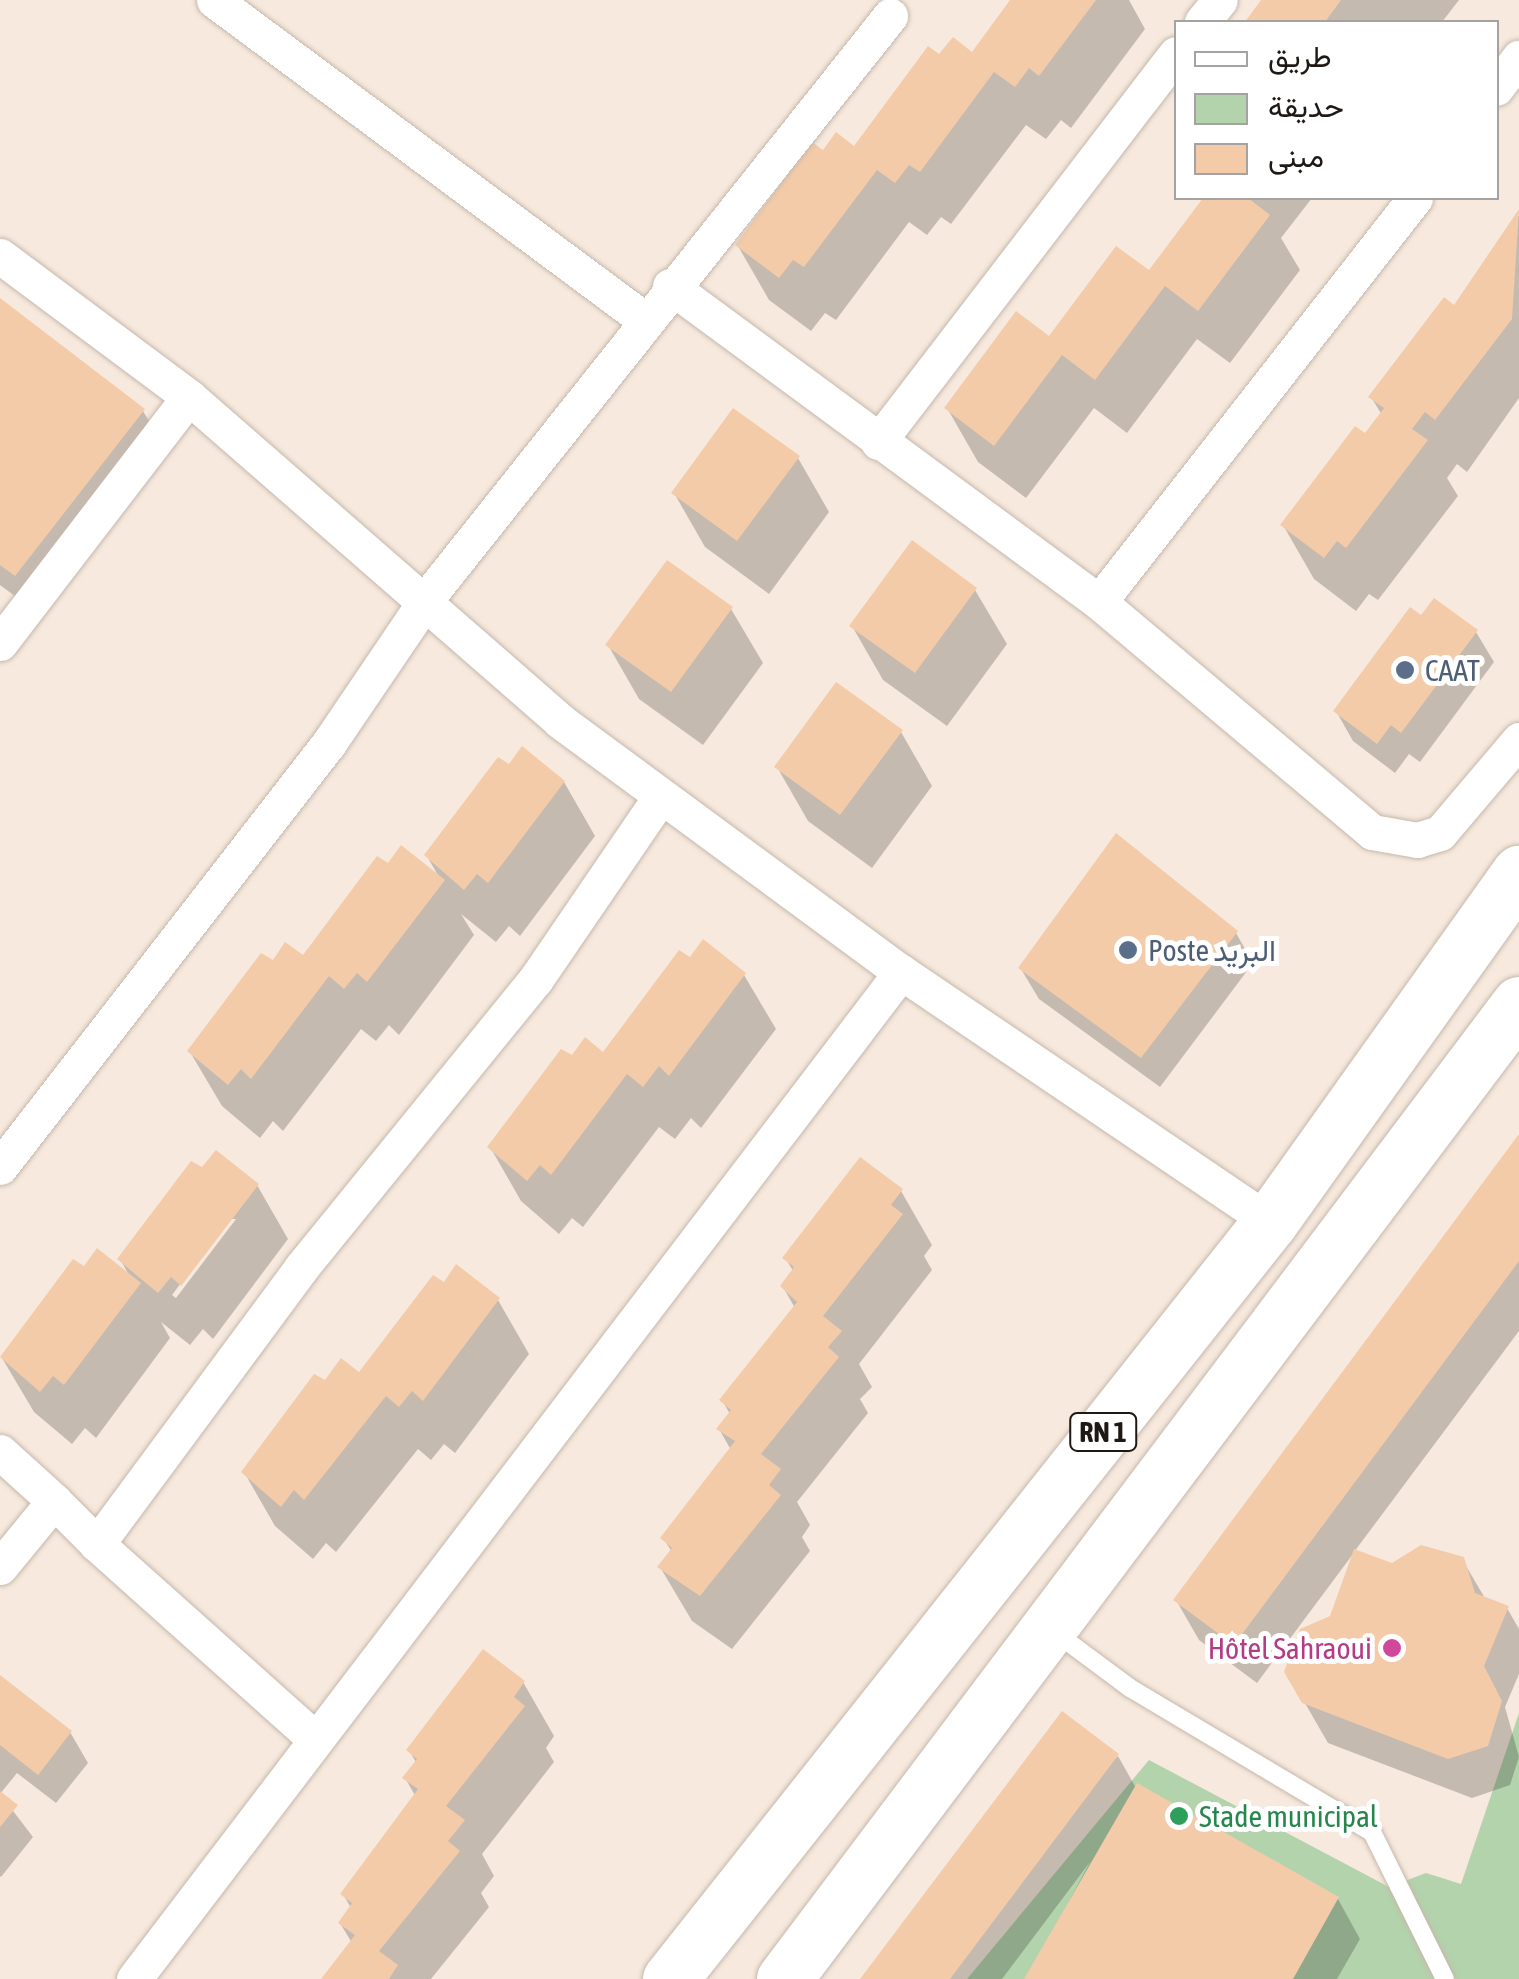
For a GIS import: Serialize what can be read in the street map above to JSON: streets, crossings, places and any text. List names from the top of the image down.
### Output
{
  "streets": {
    "highway": ["RN 1"]
  },
  "places": [
    "CAAT",
    "Poste البريد",
    "Hôtel Sahraoui",
    "Stade municipal"
  ],
  "legend": ["طريق", "حديقة", "مبنى"]
}
